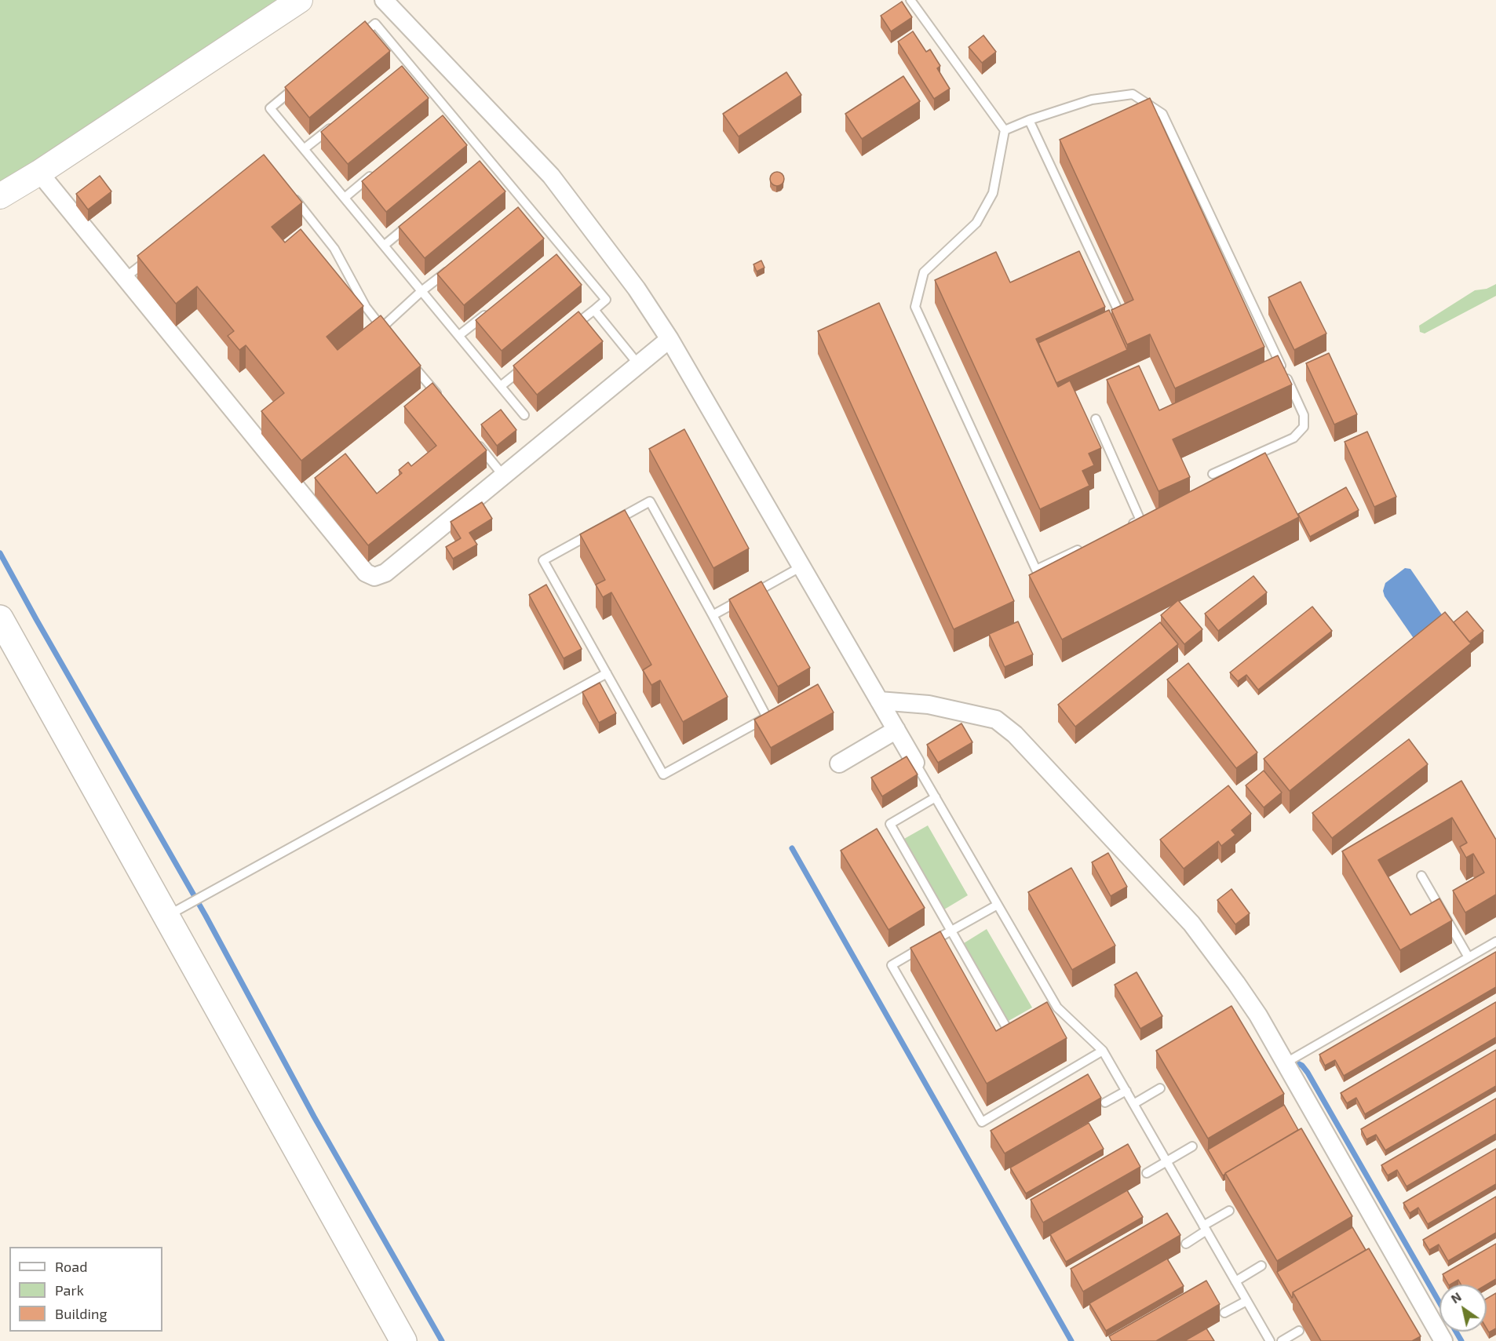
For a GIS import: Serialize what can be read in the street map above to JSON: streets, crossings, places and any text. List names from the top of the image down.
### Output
{
  "legend": ["Road", "Park", "Building"],
  "north": "top left"
}
